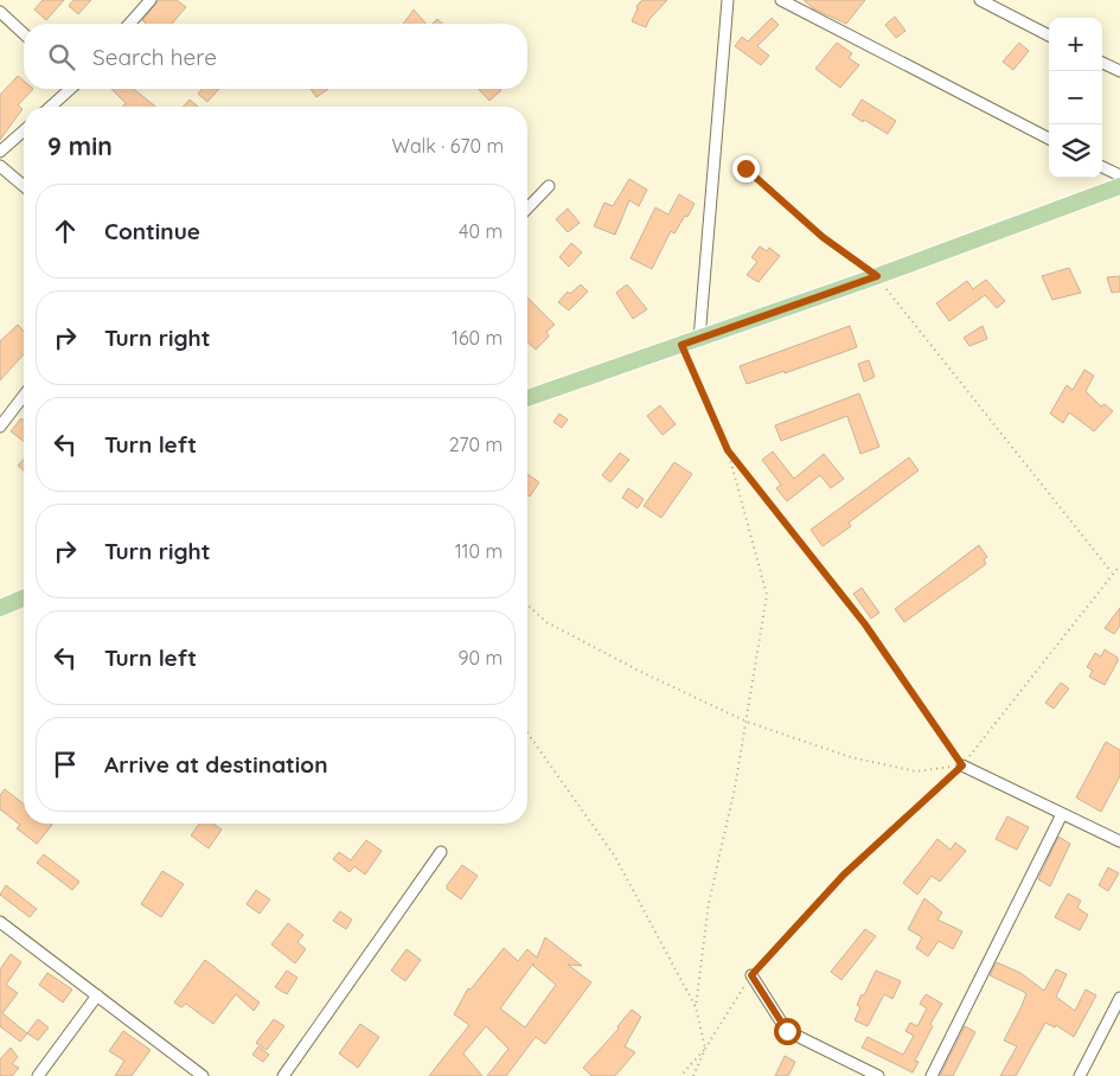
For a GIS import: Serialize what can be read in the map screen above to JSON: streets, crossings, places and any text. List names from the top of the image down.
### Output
{
  "page": {
    "map_buttons": ["+", "−"],
    "search": "Search here",
    "heading": ["9 min", "Walk · 670 m"],
    "list": [
      ["Continue", "40 m"],
      ["Turn right", "160 m"],
      ["Turn left", "270 m"],
      ["Turn right", "110 m"],
      ["Turn left", "90 m"],
      "Arrive at destination"
    ]
  }
}
